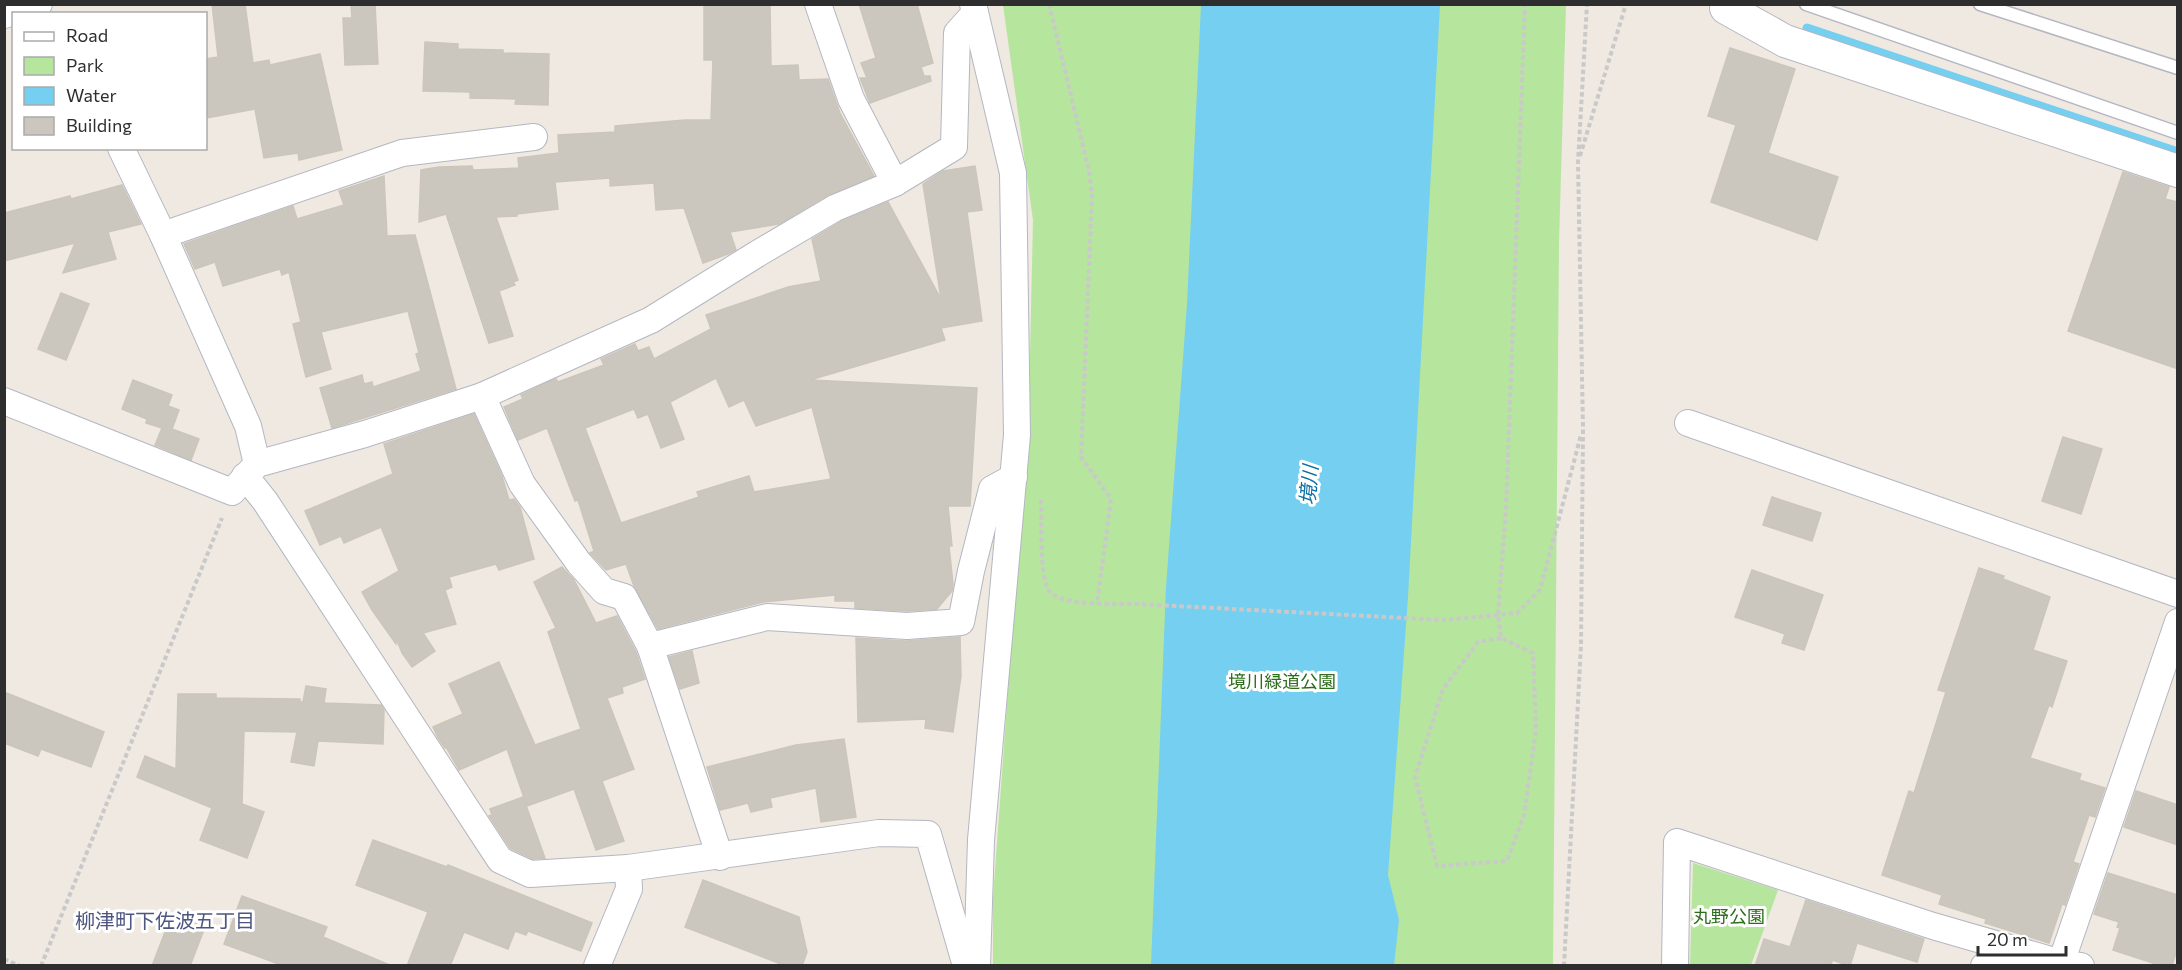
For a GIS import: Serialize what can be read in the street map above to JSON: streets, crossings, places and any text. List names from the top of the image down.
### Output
{
  "districts": ["柳津町下佐波五丁目"],
  "water": ["境川"],
  "parks": ["境川緑道公園", "丸野公園"],
  "legend": [
    "Road",
    "Park",
    "Water",
    "Building"
  ],
  "scale_bar": "20 m"
}
